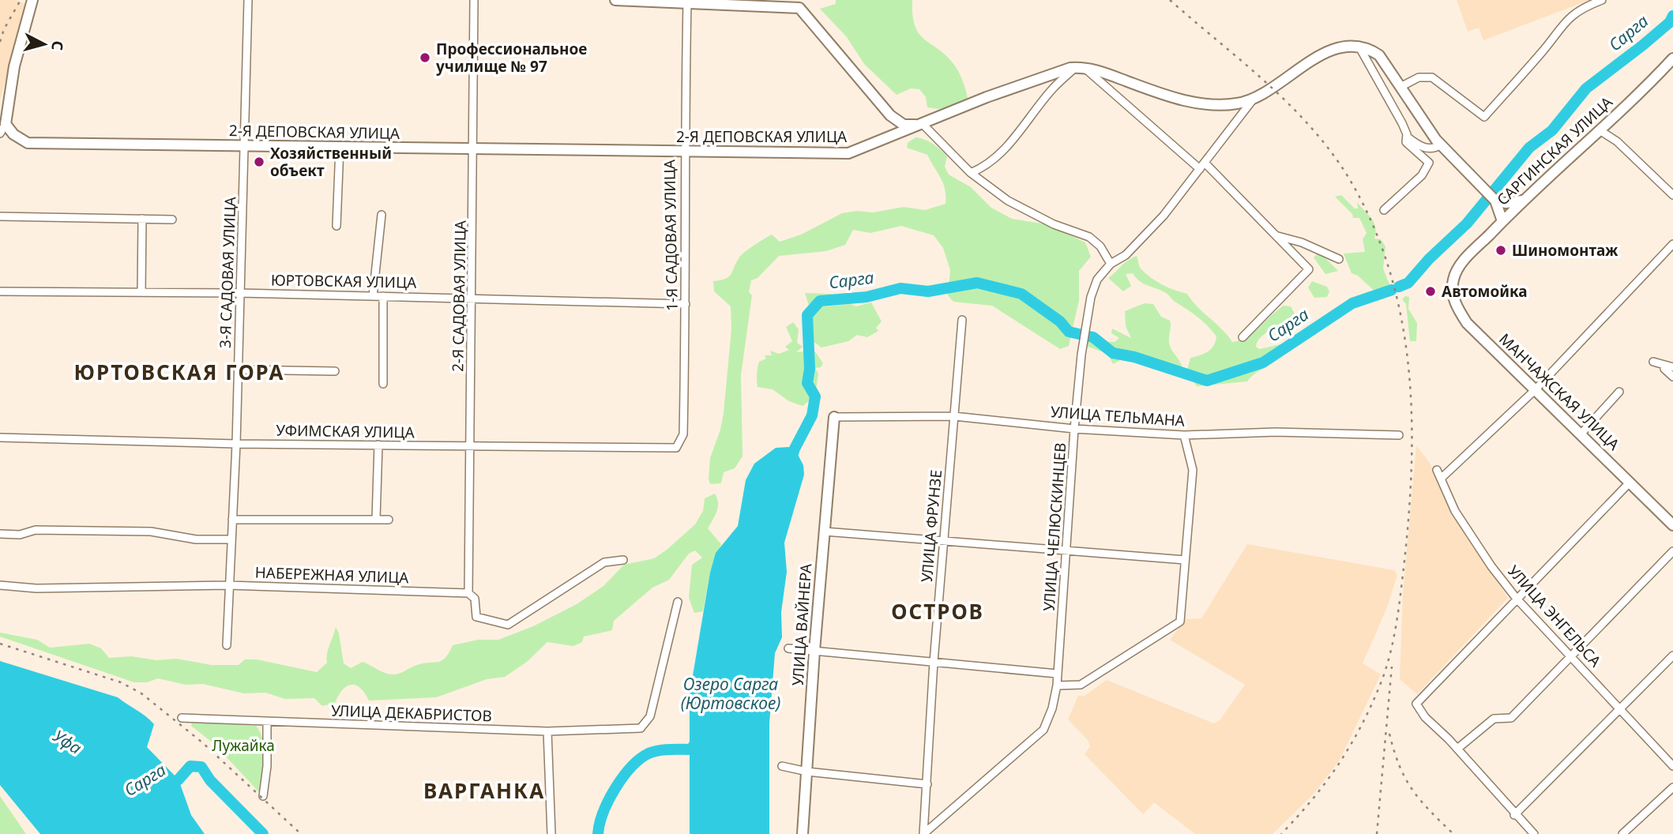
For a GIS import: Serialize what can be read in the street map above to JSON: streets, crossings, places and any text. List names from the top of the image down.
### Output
{
  "streets": {
    "street": [
      "2-Я ДЕПОВСКАЯ УЛИЦА",
      "САРГИНСКАЯ УЛИЦА",
      "1-Я САДОВАЯ УЛИЦА",
      "3-Я САДОВАЯ УЛИЦА",
      "ЮРТОВСКАЯ УЛИЦА",
      "2-Я САДОВАЯ УЛИЦА",
      "МАНЧАЖСКАЯ УЛИЦА",
      "УЛИЦА ТЕЛЬМАНА",
      "УФИМСКАЯ УЛИЦА",
      "УЛИЦА ФРУНЗЕ",
      "УЛИЦА ЧЕЛЮСКИНЦЕВ",
      "НАБЕРЕЖНАЯ УЛИЦА",
      "УЛИЦА ЭНГЕЛЬСА",
      "УЛИЦА ВАЙНЕРА",
      "УЛИЦА ДЕКАБРИСТОВ"
    ]
  },
  "crossings": [
    ["2-Я ДЕПОВСКАЯ УЛИЦА", "1-Я САДОВАЯ УЛИЦА"],
    ["2-Я ДЕПОВСКАЯ УЛИЦА", "3-Я САДОВАЯ УЛИЦА"],
    ["2-Я ДЕПОВСКАЯ УЛИЦА", "2-Я САДОВАЯ УЛИЦА"],
    ["САРГИНСКАЯ УЛИЦА", "МАНЧАЖСКАЯ УЛИЦА"],
    ["1-Я САДОВАЯ УЛИЦА", "ЮРТОВСКАЯ УЛИЦА"],
    ["1-Я САДОВАЯ УЛИЦА", "УФИМСКАЯ УЛИЦА"],
    ["3-Я САДОВАЯ УЛИЦА", "ЮРТОВСКАЯ УЛИЦА"],
    ["3-Я САДОВАЯ УЛИЦА", "УФИМСКАЯ УЛИЦА"],
    ["3-Я САДОВАЯ УЛИЦА", "НАБЕРЕЖНАЯ УЛИЦА"],
    ["ЮРТОВСКАЯ УЛИЦА", "2-Я САДОВАЯ УЛИЦА"],
    ["2-Я САДОВАЯ УЛИЦА", "УФИМСКАЯ УЛИЦА"],
    ["2-Я САДОВАЯ УЛИЦА", "НАБЕРЕЖНАЯ УЛИЦА"],
    ["УЛИЦА ТЕЛЬМАНА", "УЛИЦА ФРУНЗЕ"],
    ["УЛИЦА ТЕЛЬМАНА", "УЛИЦА ЧЕЛЮСКИНЦЕВ"],
    ["УЛИЦА ТЕЛЬМАНА", "УЛИЦА ВАЙНЕРА"],
    ["УЛИЦА ФРУНЗЕ", "УЛИЦА ЧЕЛЮСКИНЦЕВ"]
  ],
  "districts": ["ЮРТОВСКАЯ ГОРА", "ОСТРОВ", "ВАРГАНКА"],
  "water": ["Сарга", "Озеро Сарга (Юртовское)", "Уфа"],
  "parks": ["Лужайка"],
  "places": [
    "Профессиональное училище № 97",
    "Хозяйственный объект",
    "Шиномонтаж",
    "Автомойка"
  ],
  "north": "right"
}
